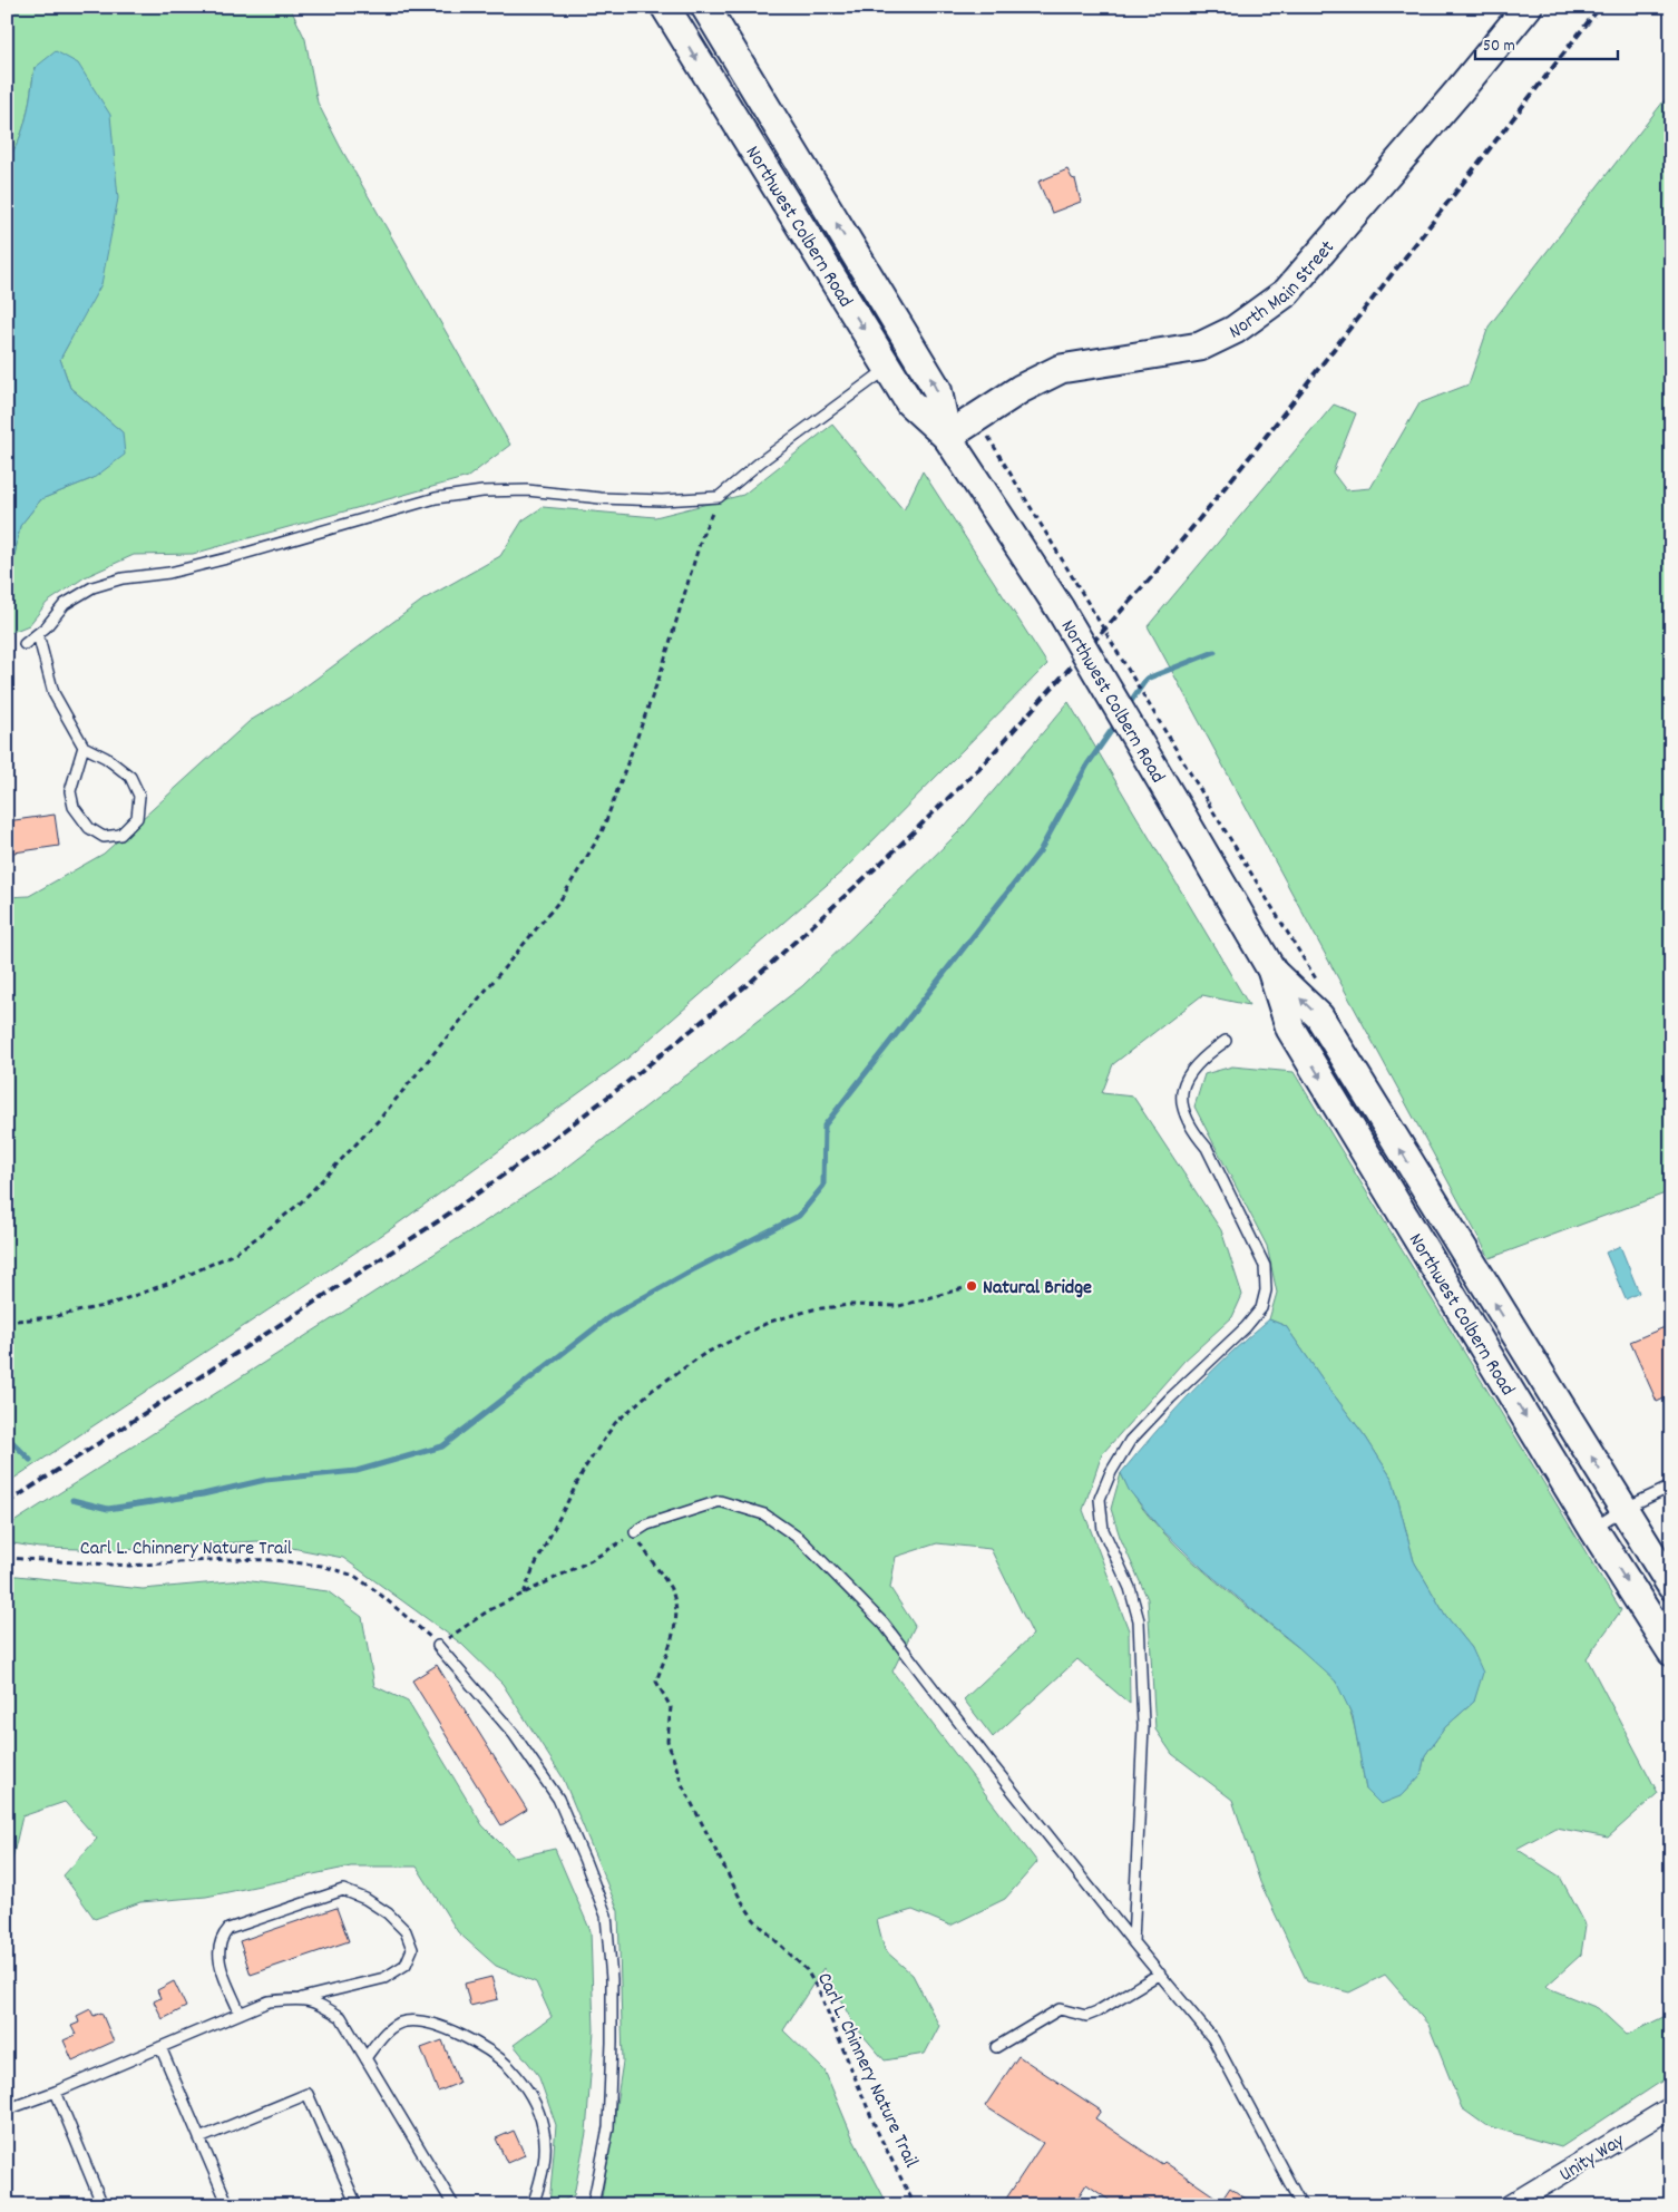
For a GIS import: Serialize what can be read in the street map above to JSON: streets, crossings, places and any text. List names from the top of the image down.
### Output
{
  "streets": {
    "main road": ["Northwest Colbern Road", "North Main Street"],
    "street": ["Unity Way"],
    "path": ["Carl L. Chinnery Nature Trail"]
  },
  "crossings": [
    ["Northwest Colbern Road", "North Main Street"]
  ],
  "places": ["Natural Bridge"],
  "scale_bar": "50 m"
}
